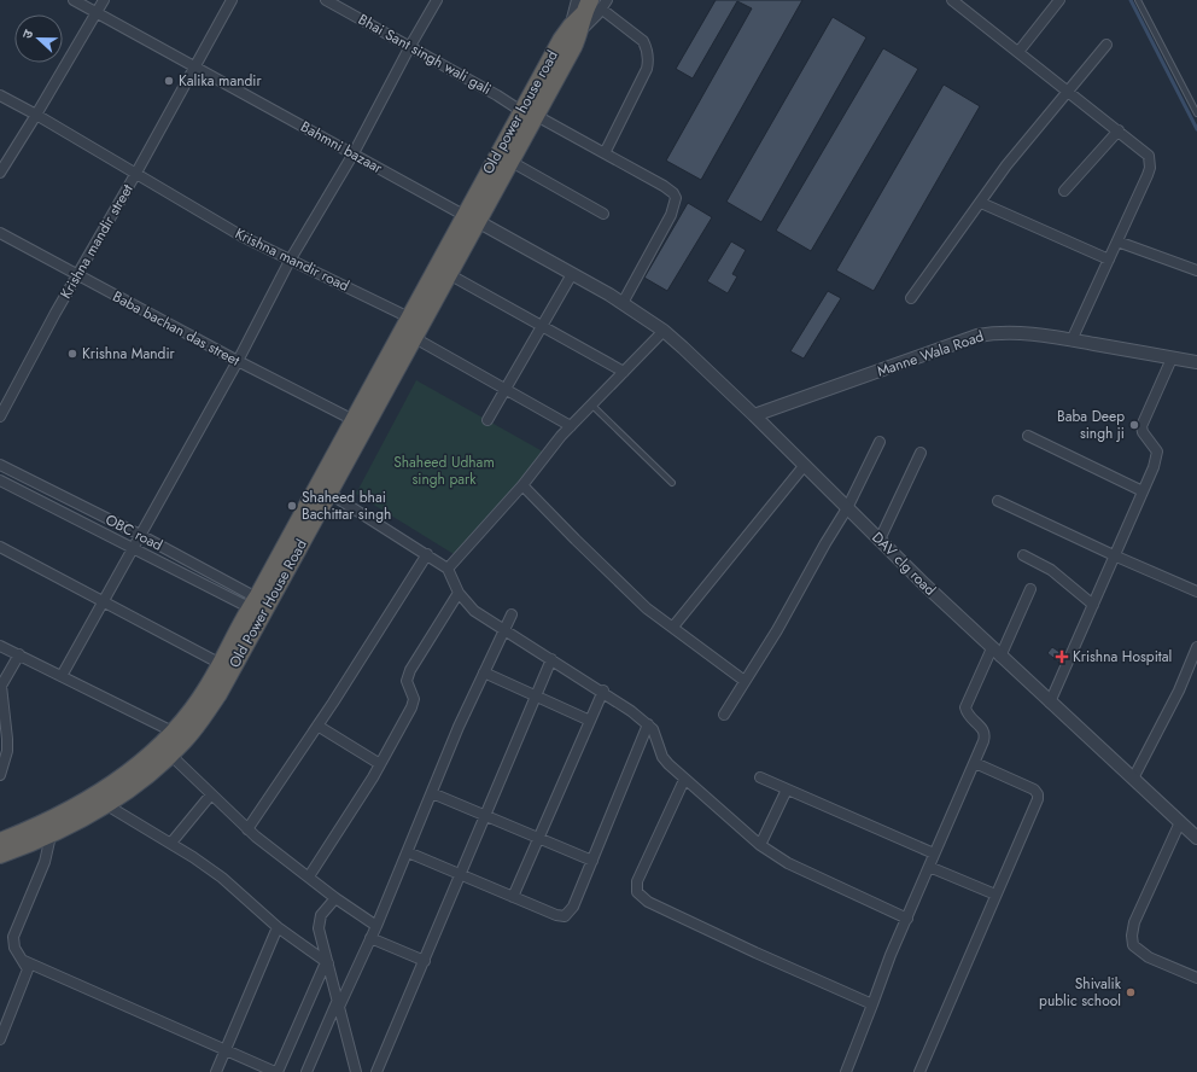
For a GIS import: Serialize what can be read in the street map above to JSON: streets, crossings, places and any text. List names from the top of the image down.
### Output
{
  "streets": {
    "highway": ["Old power house road", "Old Power House Road"],
    "street": [
      "Bhai Sant singh wali gali",
      "Bahmni bazaar",
      "Krishna mandir street",
      "Krishna mandir road",
      "Baba bachan das street",
      "Manne Wala Road",
      "OBC road",
      "DAV clg road"
    ]
  },
  "crossings": [
    ["Bhai Sant singh wali gali", "Old power house road"],
    ["Bhai Sant singh wali gali", "DAV clg road"],
    ["Old power house road", "Bahmni bazaar"],
    ["Old power house road", "Old Power House Road"],
    ["Bahmni bazaar", "Krishna mandir street"],
    ["Bahmni bazaar", "DAV clg road"],
    ["Bahmni bazaar", "Old Power House Road"],
    ["Krishna mandir street", "Krishna mandir road"],
    ["Krishna mandir street", "Baba bachan das street"],
    ["Krishna mandir road", "Old Power House Road"],
    ["Baba bachan das street", "Old Power House Road"],
    ["Manne Wala Road", "DAV clg road"],
    ["OBC road", "Old Power House Road"]
  ],
  "parks": ["Shaheed Udham singh park"],
  "places": {
    "other": [
      "Kalika mandir",
      "Krishna Mandir",
      "Baba Deep singh ji",
      "Shaheed bhai Bachittar singh",
      "Shivalik public school"
    ],
    "health": ["Krishna Hospital"]
  },
  "north": "left"
}
